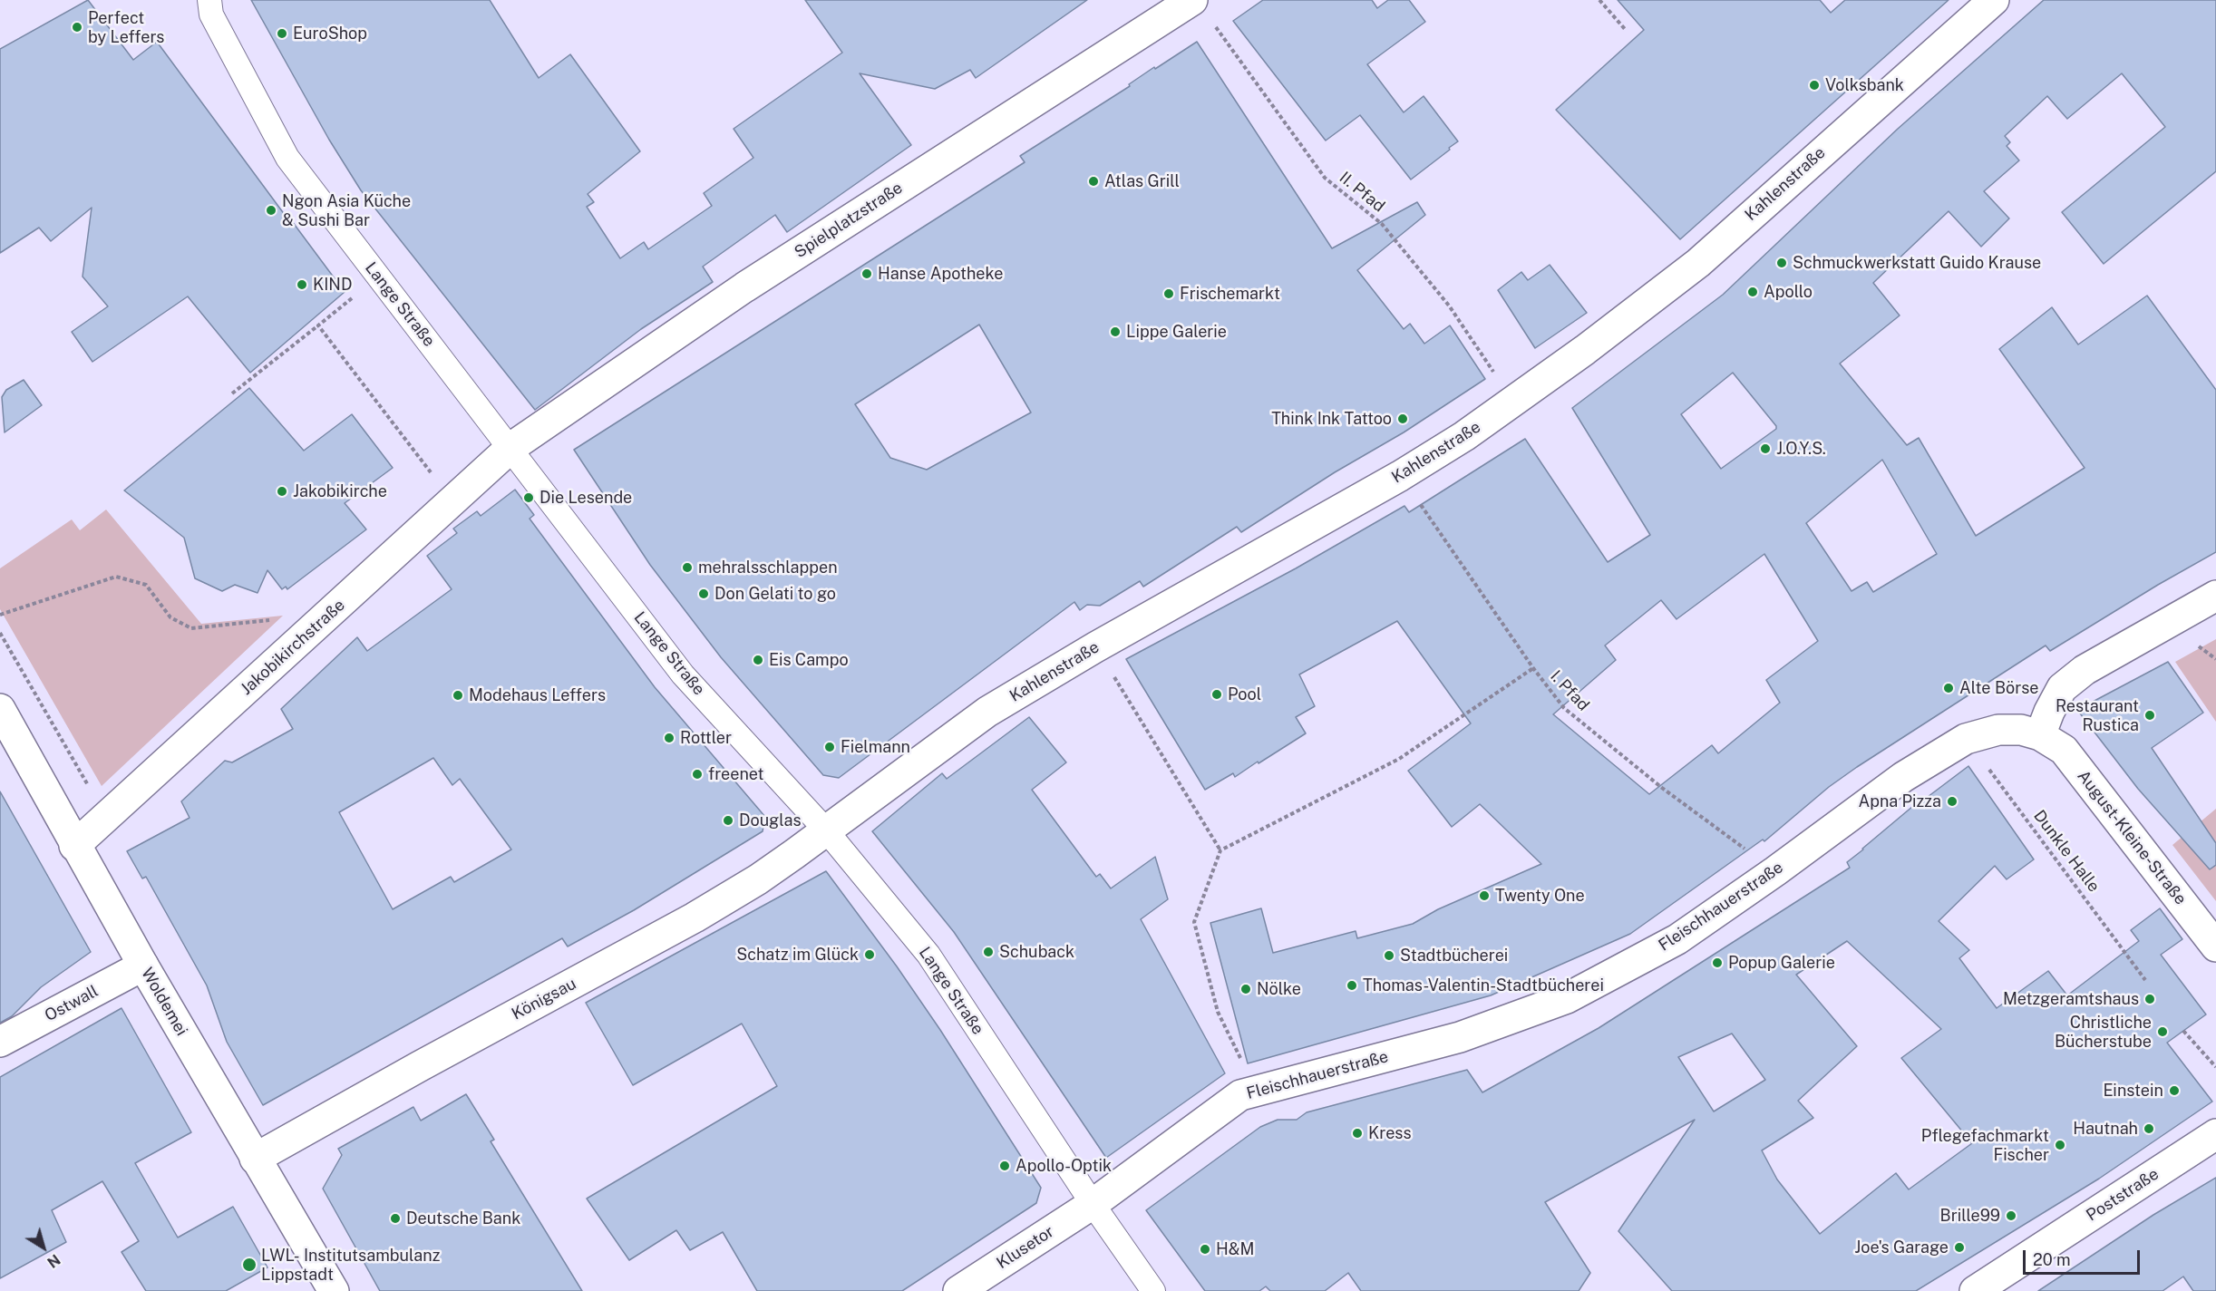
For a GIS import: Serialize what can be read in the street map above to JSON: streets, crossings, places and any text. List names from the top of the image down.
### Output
{
  "streets": {
    "street": [
      "Kahlenstraße",
      "Spielplatzstraße",
      "Lange Straße",
      "Jakobikirchstraße",
      "August-Kleine-Straße",
      "Fleischhauerstraße",
      "Königsau",
      "Woldemei",
      "Ostwall",
      "Poststraße",
      "Klusetor"
    ],
    "path": ["II. Pfad", "I. Pfad", "Dunkle Halle"]
  },
  "crossings": [
    ["Kahlenstraße", "II. Pfad"],
    ["Kahlenstraße", "Lange Straße"],
    ["Kahlenstraße", "I. Pfad"],
    ["Kahlenstraße", "Königsau"],
    ["Spielplatzstraße", "Lange Straße"],
    ["Spielplatzstraße", "Jakobikirchstraße"],
    ["Lange Straße", "Jakobikirchstraße"],
    ["Lange Straße", "Fleischhauerstraße"],
    ["Lange Straße", "Königsau"],
    ["Lange Straße", "Klusetor"],
    ["Jakobikirchstraße", "Woldemei"],
    ["I. Pfad", "Fleischhauerstraße"],
    ["August-Kleine-Straße", "Fleischhauerstraße"],
    ["Dunkle Halle", "Fleischhauerstraße"],
    ["Fleischhauerstraße", "Klusetor"],
    ["Königsau", "Woldemei"],
    ["Woldemei", "Ostwall"]
  ],
  "places": [
    "Perfect by Leffers",
    "EuroShop",
    "Volksbank",
    "Atlas Grill",
    "Ngon Asia Küche & Sushi Bar",
    "Schmuckwerkstatt Guido Krause",
    "Hanse Apotheke",
    "KIND",
    "Apollo",
    "Frischemarkt",
    "Lippe Galerie",
    "Think Ink Tattoo",
    "J.O.Y.S.",
    "Jakobikirche",
    "Die Lesende",
    "mehralsschlappen",
    "Don Gelati to go",
    "Eis Campo",
    "Alte Börse",
    "Pool",
    "Modehaus Leffers",
    "Restaurant Rustica",
    "Rottler",
    "Fielmann",
    "freenet",
    "Apna Pizza",
    "Douglas",
    "Twenty One",
    "Schuback",
    "Schatz im Glück",
    "Stadtbücherei",
    "Popup Galerie",
    "Thomas-Valentin-Stadtbücherei",
    "Nölke",
    "Metzgeramtshaus",
    "Christliche Bücherstube",
    "Einstein",
    "Hautnah",
    "Kress",
    "Pflegefachmarkt Fischer",
    "Apollo-Optik",
    "Brille99",
    "Deutsche Bank",
    "Joe's Garage",
    "H&M",
    "LWL- Institutsambulanz Lippstadt"
  ],
  "scale_bar": "20 m",
  "north": "bottom right"
}
